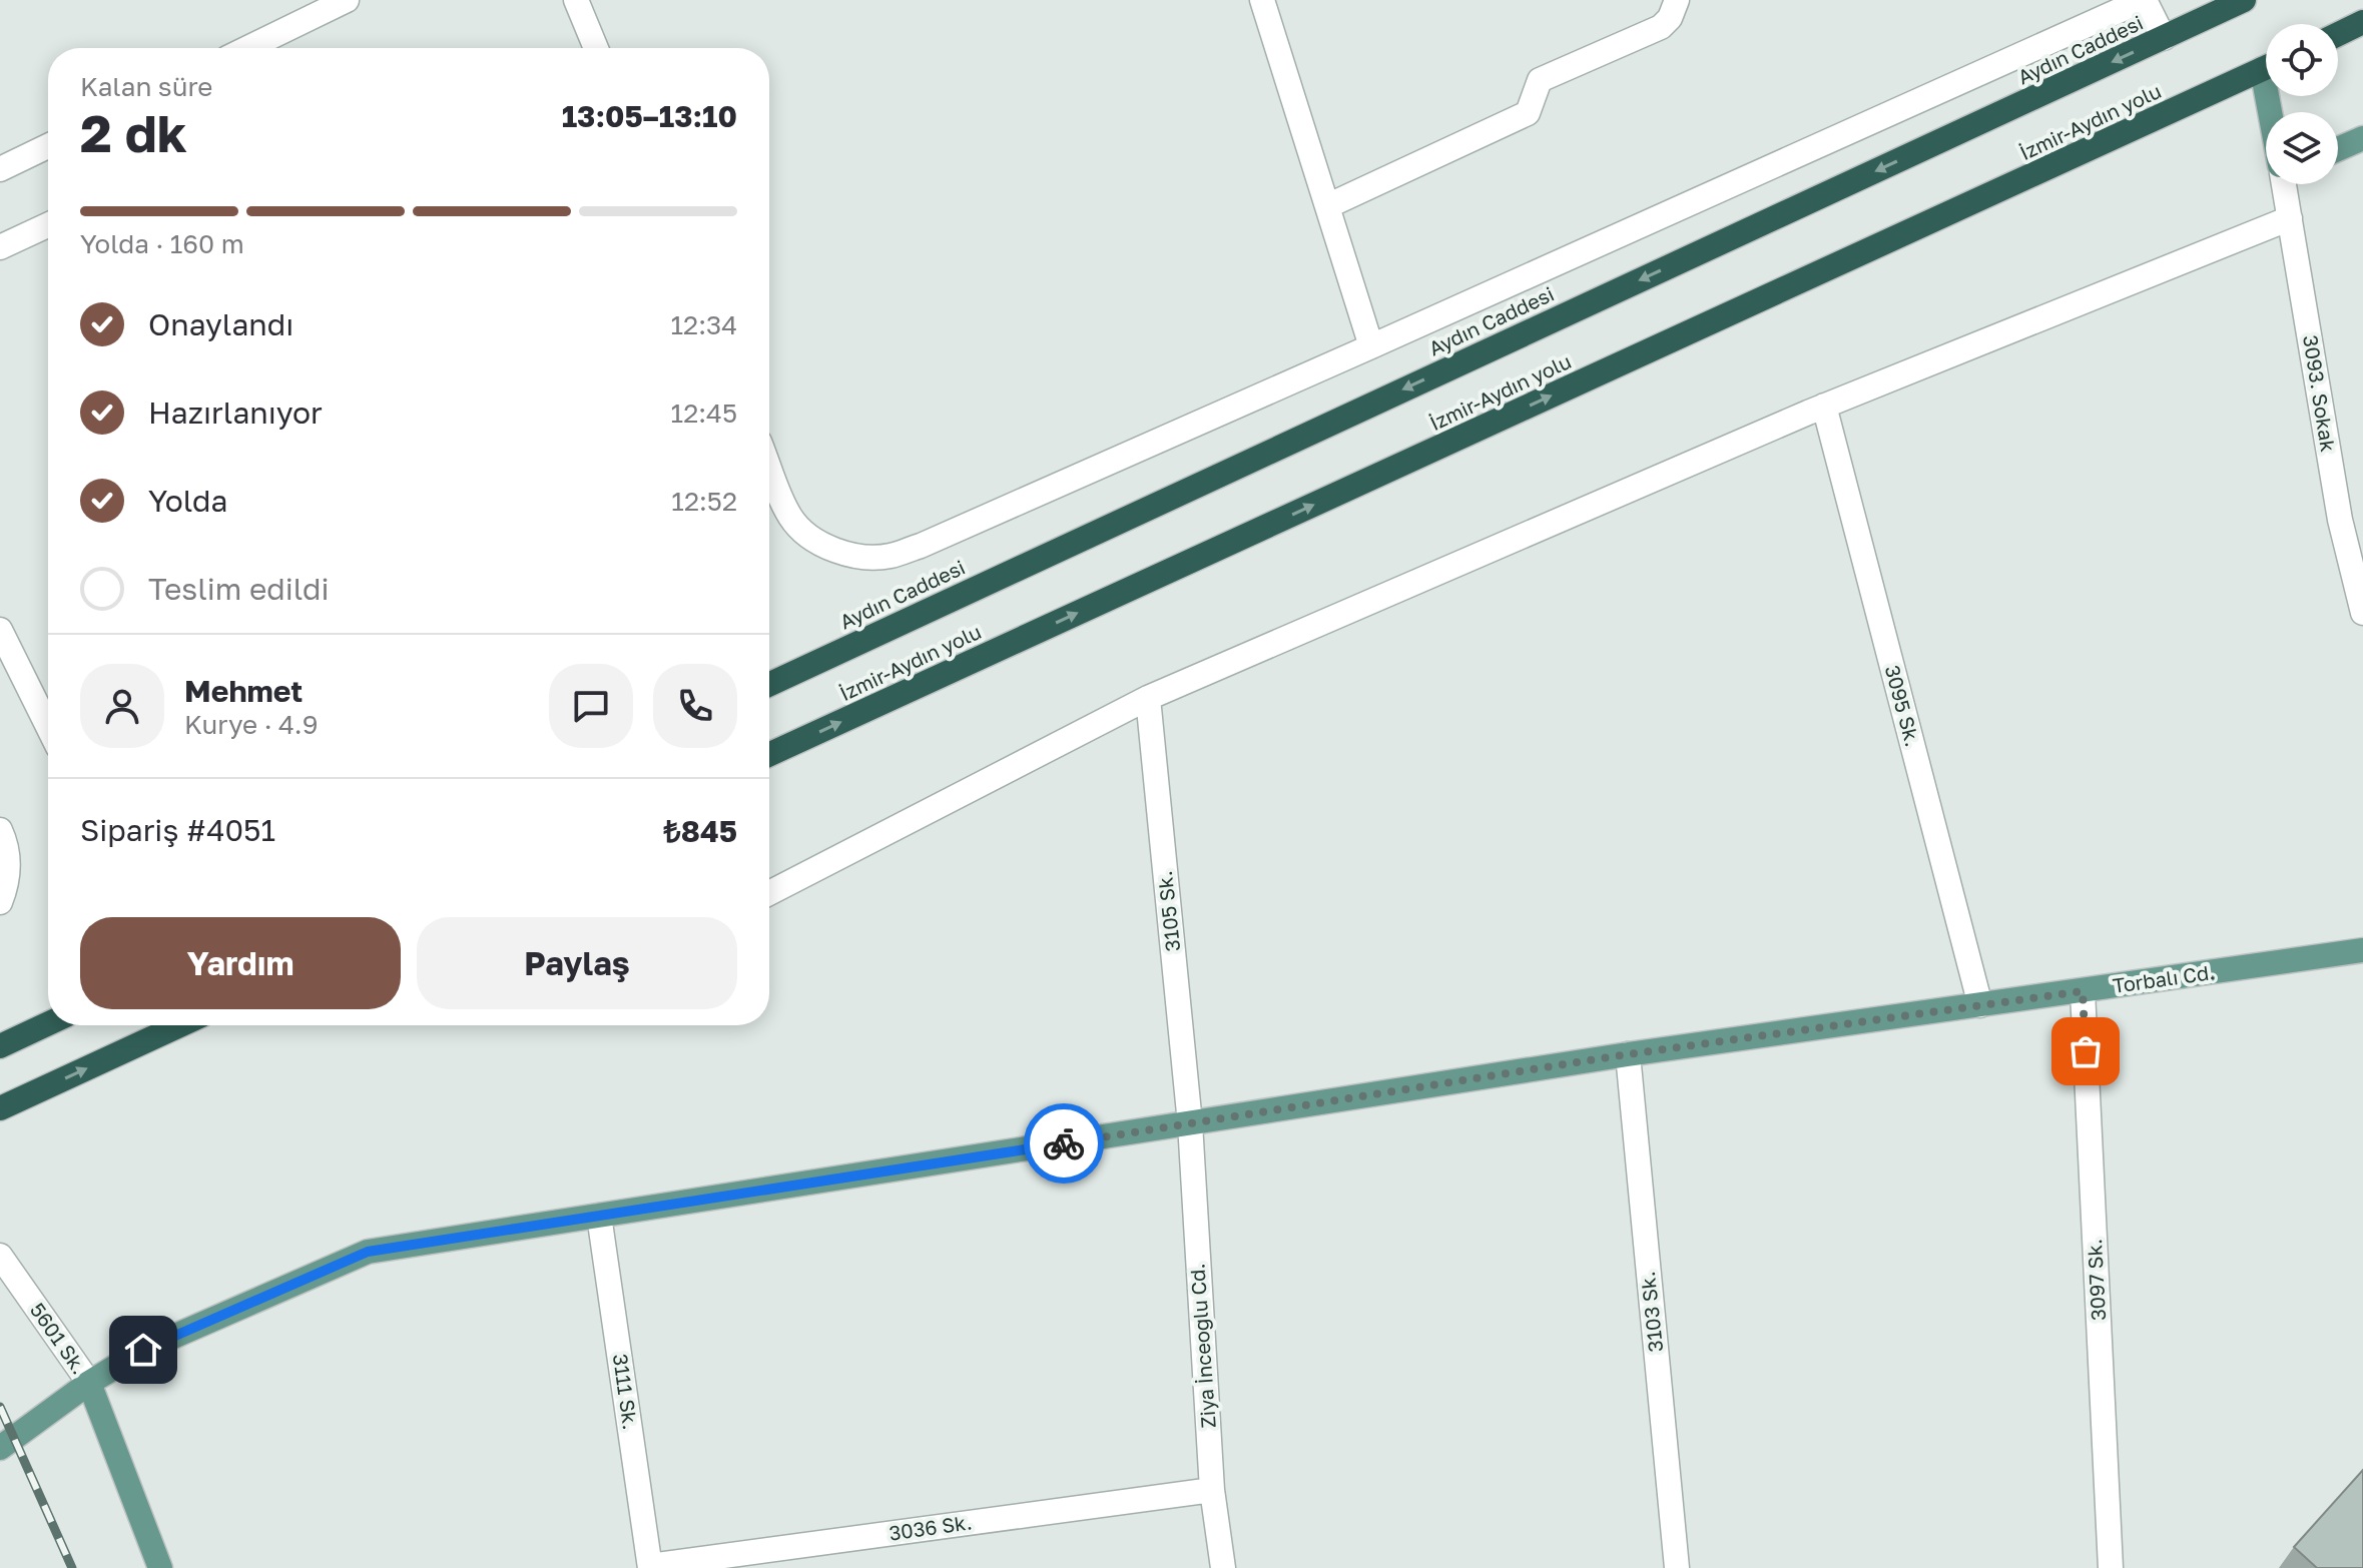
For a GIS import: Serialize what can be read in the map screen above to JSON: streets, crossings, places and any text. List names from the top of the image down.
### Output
{
  "streets": {
    "highway": ["Aydın Caddesi", "İzmir-Aydın yolu"],
    "main road": ["Torbalı Cd."],
    "street": [
      "3093. Sokak",
      "3095 Sk.",
      "3105 Sk.",
      "3097 Sk.",
      "3103 Sk.",
      "5601 Sk.",
      "Ziya İnceoglu Cd.",
      "3111 Sk.",
      "3036 Sk."
    ]
  },
  "crossings": [
    ["3095 Sk.", "Torbalı Cd."],
    ["3105 Sk.", "Torbalı Cd."],
    ["3105 Sk.", "Ziya İnceoglu Cd."],
    ["Torbalı Cd.", "3097 Sk."],
    ["Torbalı Cd.", "3103 Sk."],
    ["Torbalı Cd.", "5601 Sk."],
    ["Torbalı Cd.", "Ziya İnceoglu Cd."],
    ["Torbalı Cd.", "3111 Sk."],
    ["Ziya İnceoglu Cd.", "3036 Sk."],
    ["3111 Sk.", "3036 Sk."]
  ],
  "one_way": ["Aydın Caddesi", "İzmir-Aydın yolu"],
  "page": {
    "heading": ["2 dk", "Kalan süre", "13:05–13:10"],
    "panel": [
      "Mehmet",
      "Kurye · 4.9",
      "Sipariş #4051",
      "₺845"
    ],
    "bar": "Yolda · 160 m",
    "list": [
      ["Onaylandı", "12:34"],
      ["Hazırlanıyor", "12:45"],
      ["Yolda", "12:52"],
      "Teslim edildi"
    ],
    "buttons": ["Yardım", "Paylaş"]
  }
}
